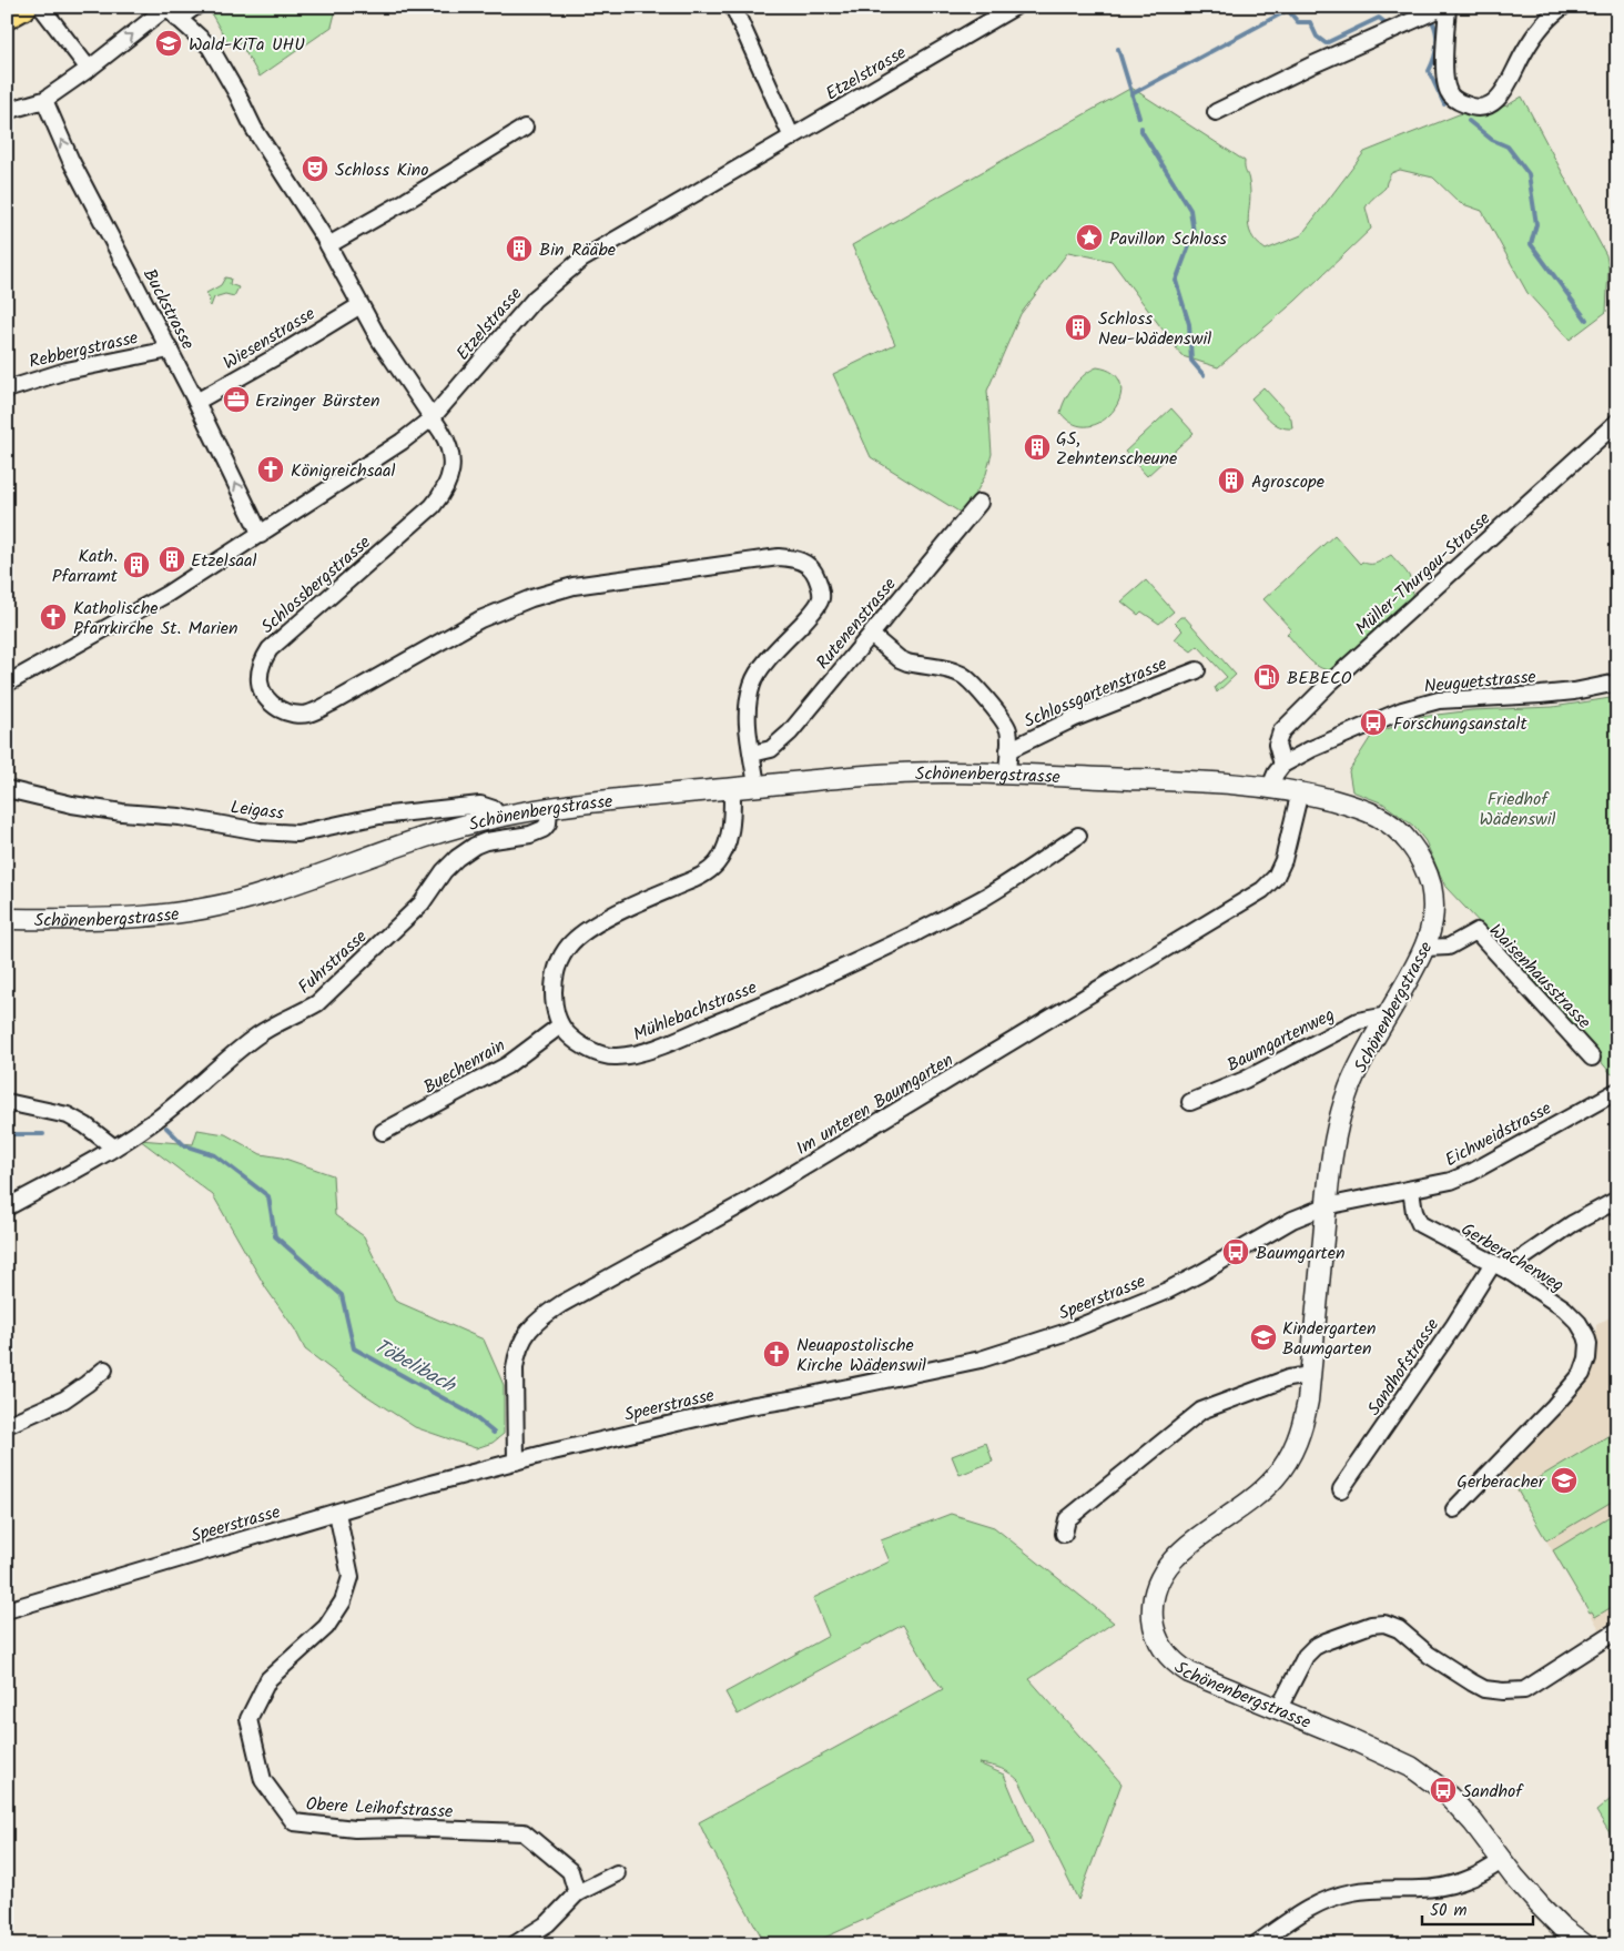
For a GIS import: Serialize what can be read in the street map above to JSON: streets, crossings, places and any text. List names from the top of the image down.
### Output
{
  "streets": {
    "street": [
      "Etzelstrasse",
      "Buckstrasse",
      "Wiesenstrasse",
      "Rebbergstrasse",
      "Müller-Thurgau-Strasse",
      "Schlossbergstrasse",
      "Rutenenstrasse",
      "Neuguetstrasse",
      "Schlossgartenstrasse",
      "Schönenbergstrasse",
      "Leigass",
      "Fuhrstrasse",
      "Waisenhausstrasse",
      "Mühlebachstrasse",
      "Baumgartenweg",
      "Buechenrain",
      "Im unteren Baumgarten",
      "Eichweidstrasse",
      "Gerberacherweg",
      "Speerstrasse",
      "Sandhofstrasse",
      "Obere Leihofstrasse"
    ]
  },
  "crossings": [
    ["Etzelstrasse", "Buckstrasse"],
    ["Etzelstrasse", "Schlossbergstrasse"],
    ["Buckstrasse", "Wiesenstrasse"],
    ["Buckstrasse", "Rebbergstrasse"],
    ["Wiesenstrasse", "Schlossbergstrasse"],
    ["Müller-Thurgau-Strasse", "Neuguetstrasse"],
    ["Schlossbergstrasse", "Rutenenstrasse"],
    ["Schlossbergstrasse", "Schönenbergstrasse"],
    ["Schönenbergstrasse", "Leigass"],
    ["Schönenbergstrasse", "Fuhrstrasse"],
    ["Schönenbergstrasse", "Waisenhausstrasse"],
    ["Schönenbergstrasse", "Baumgartenweg"],
    ["Schönenbergstrasse", "Im unteren Baumgarten"],
    ["Schönenbergstrasse", "Eichweidstrasse"],
    ["Schönenbergstrasse", "Speerstrasse"],
    ["Mühlebachstrasse", "Buechenrain"],
    ["Im unteren Baumgarten", "Speerstrasse"],
    ["Eichweidstrasse", "Gerberacherweg"],
    ["Eichweidstrasse", "Speerstrasse"],
    ["Gerberacherweg", "Sandhofstrasse"],
    ["Speerstrasse", "Obere Leihofstrasse"]
  ],
  "one_way": ["Buckstrasse"],
  "water": ["Töbelibach"],
  "parks": ["Friedhof Wädenswil"],
  "places": {
    "school or university": ["Wald-KiTa UHU", "Kindergarten Baumgarten", "Gerberacher"],
    "theatre": ["Schloss Kino"],
    "place": ["Pavillon Schloss"],
    "building": [
      "Bin Rääbe",
      "Schloss Neu-Wädenswil",
      "GS, Zehntenscheune",
      "Agroscope",
      "Etzelsaal",
      "Kath. Pfarramt"
    ],
    "office": ["Erzinger Bürsten"],
    "church": ["Königreichsaal", "Katholische Pfarrkirche St. Marien", "Neuapostolische Kirche Wädenswil"],
    "fuel station": ["BEBECO"],
    "bus stop": ["Forschungsanstalt", "Baumgarten", "Sandhof"]
  },
  "scale_bar": "50 m"
}
